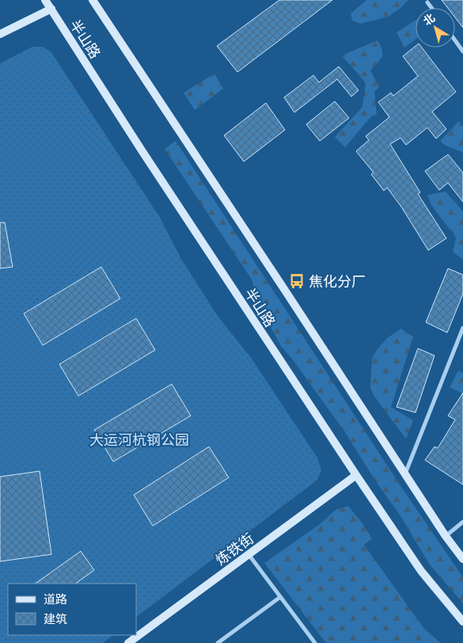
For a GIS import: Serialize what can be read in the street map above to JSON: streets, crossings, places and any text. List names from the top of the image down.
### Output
{
  "streets": {
    "main road": ["半山路", "炼铁街"]
  },
  "crossings": [
    ["半山路", "炼铁街"]
  ],
  "parks": ["大运河杭钢公园"],
  "places": {
    "bus stop": ["焦化分厂"]
  },
  "legend": ["道路", "建筑"],
  "north": "top left"
}
